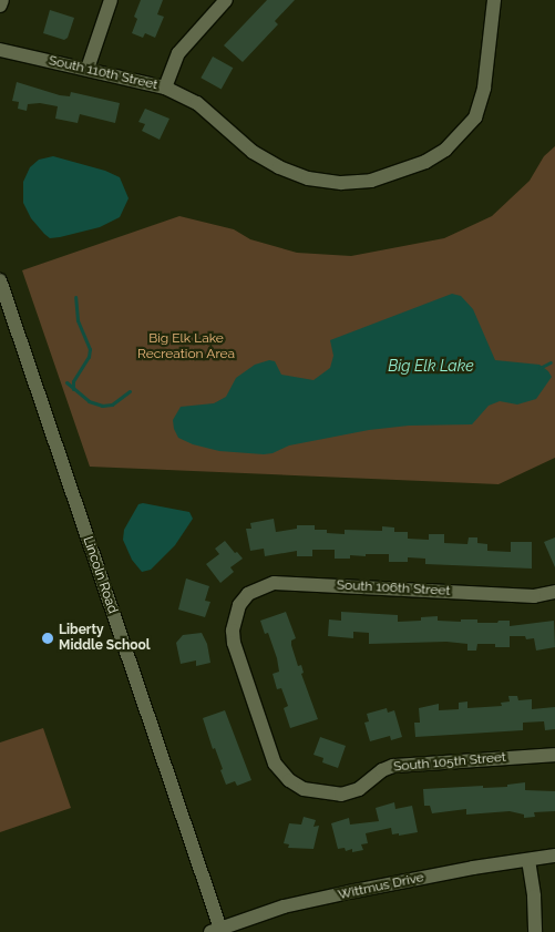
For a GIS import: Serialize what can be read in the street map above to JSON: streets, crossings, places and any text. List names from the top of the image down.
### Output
{
  "streets": {
    "street": [
      "South 110th Street",
      "Lincoln Road",
      "South 106th Street",
      "South 105th Street",
      "Wittmus Drive"
    ]
  },
  "crossings": [
    ["Lincoln Road", "Wittmus Drive"],
    ["South 106th Street", "South 105th Street"]
  ],
  "water": ["Big Elk Lake"],
  "parks": ["Big Elk Lake Recreation Area"],
  "places": ["Liberty Middle School"]
}
